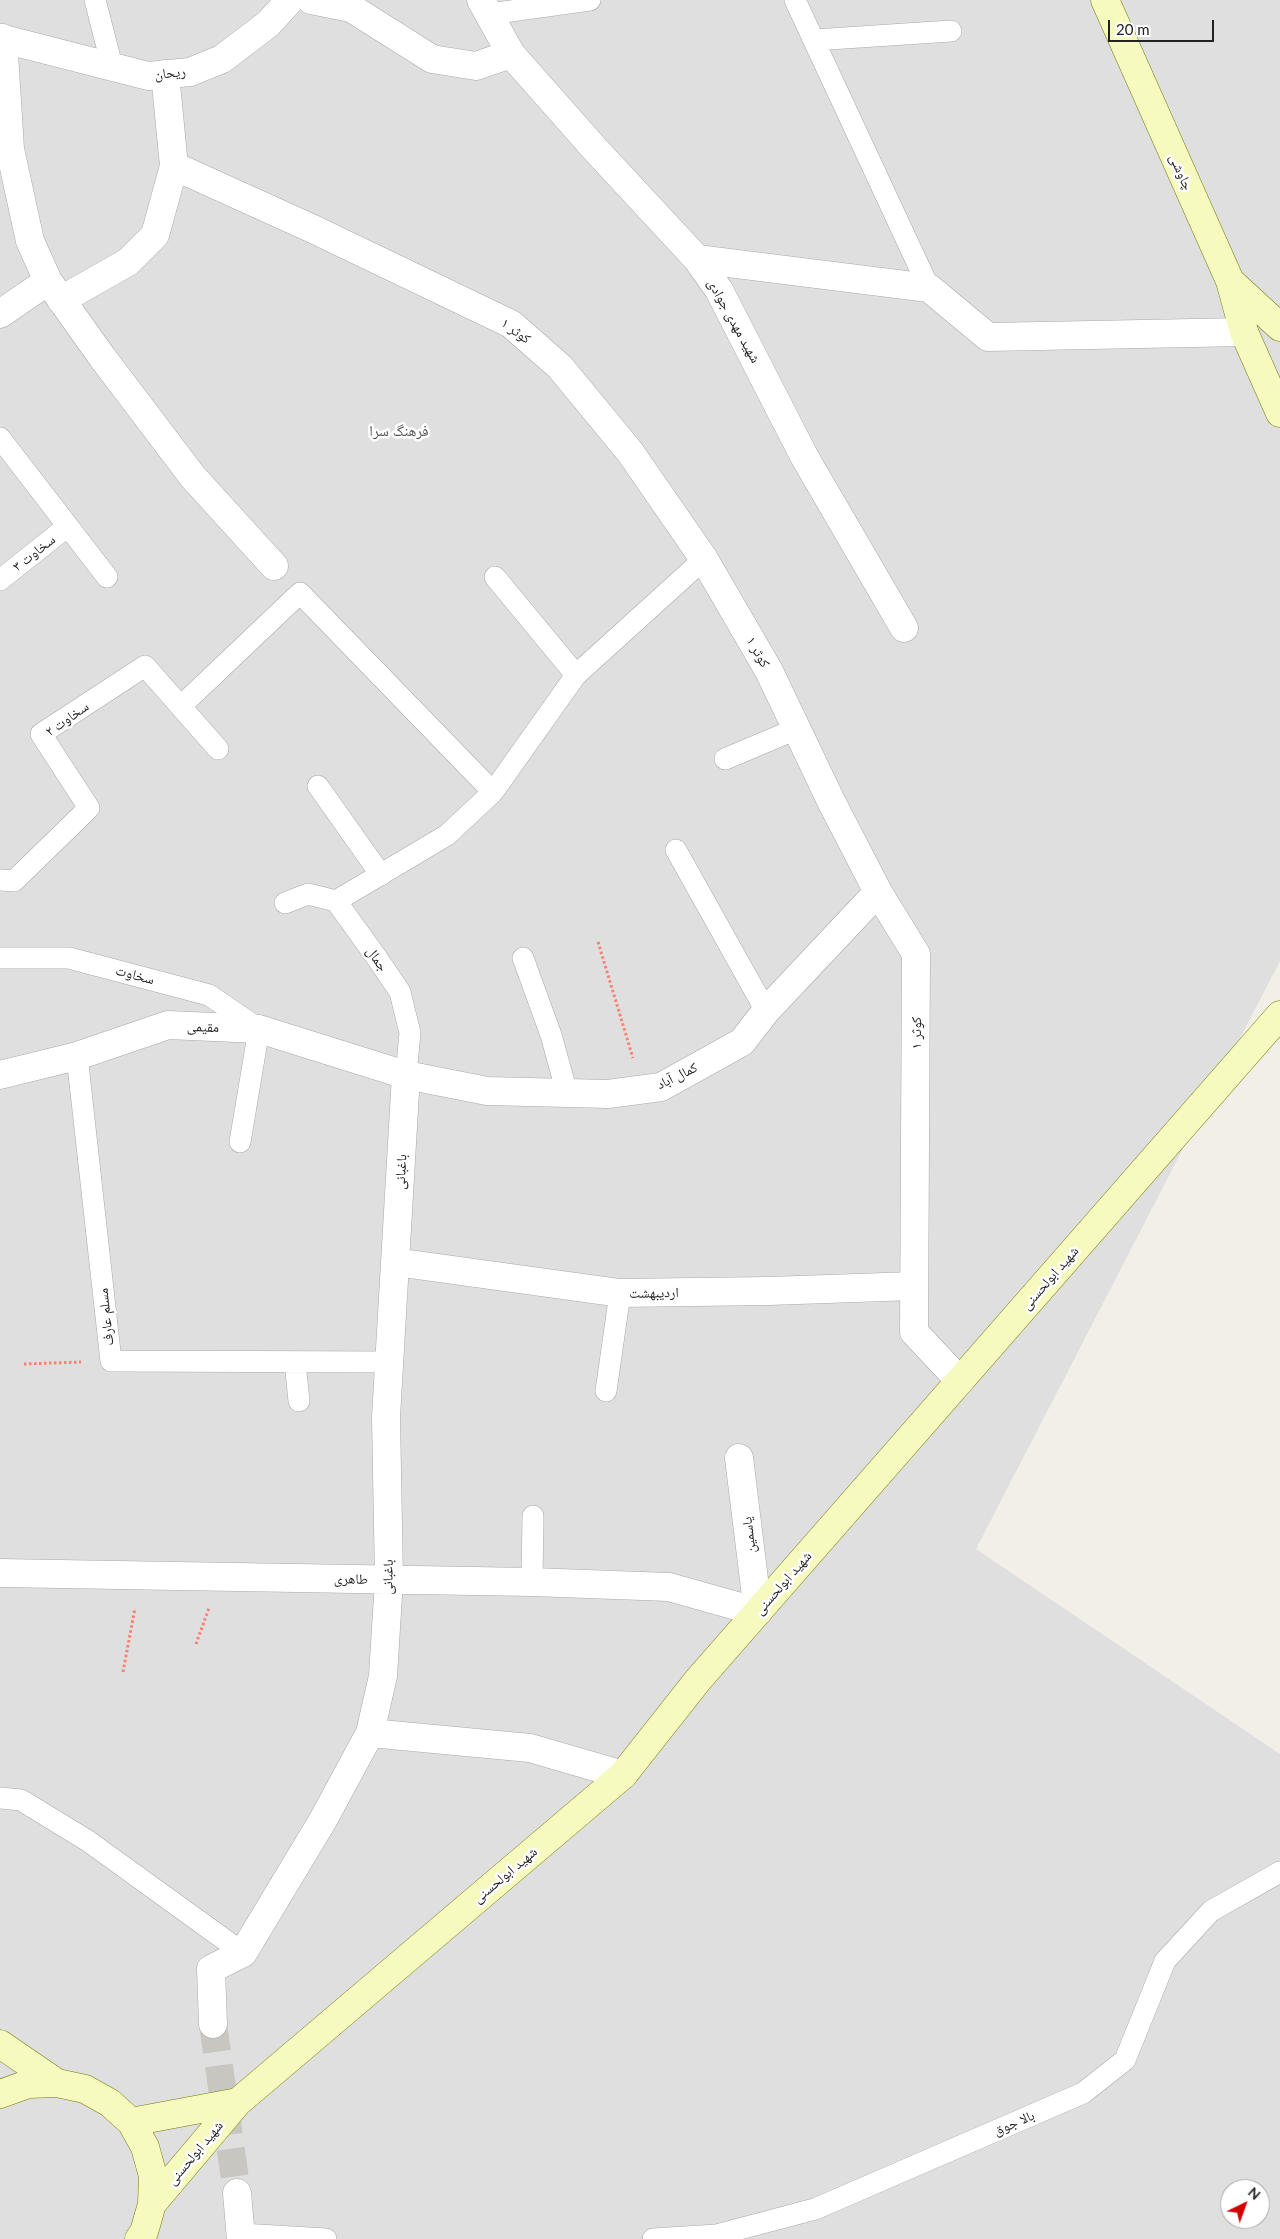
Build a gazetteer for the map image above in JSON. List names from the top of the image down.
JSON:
{
  "streets": {
    "street": [
      "ریحان",
      "چاوشی",
      "شهید مهدی جوادی",
      "کوثر ۱",
      "مقیمی",
      "کمال آباد",
      "باغبانی",
      "شهید ابولحسنی",
      "اردیبهشت",
      "یاسمین",
      "طاهری"
    ],
    "lane": [
      "سخاوت ۳",
      "سخاوت ۲",
      "جمال",
      "سخاوت",
      "مسلم عارف",
      "بالا جوق"
    ]
  },
  "crossings": [
    ["کوثر ۱", "کمال آباد"],
    ["کوثر ۱", "شهید ابولحسنی"],
    ["کوثر ۱", "اردیبهشت"],
    ["جمال", "مقیمی"],
    ["جمال", "کمال آباد"],
    ["جمال", "باغبانی"],
    ["سخاوت", "مقیمی"],
    ["مقیمی", "کمال آباد"],
    ["مقیمی", "باغبانی"],
    ["مقیمی", "مسلم عارف"],
    ["کمال آباد", "باغبانی"],
    ["باغبانی", "اردیبهشت"],
    ["باغبانی", "مسلم عارف"],
    ["باغبانی", "طاهری"],
    ["شهید ابولحسنی", "یاسمین"],
    ["شهید ابولحسنی", "طاهری"],
    ["یاسمین", "طاهری"]
  ],
  "districts": ["فرهنگ سرا"],
  "scale_bar": "20 m",
  "north": "top right"
}
